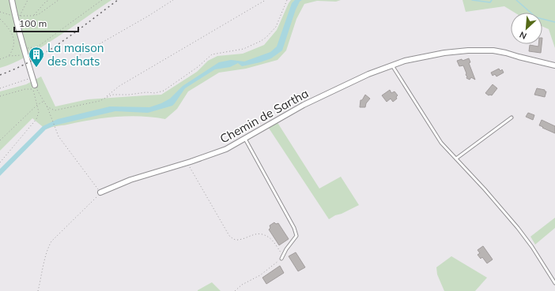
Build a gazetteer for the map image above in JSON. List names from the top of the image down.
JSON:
{
  "streets": {
    "street": ["Chemin de Sartha"]
  },
  "places": {
    "building": ["La maison des chats"]
  },
  "scale_bar": "100 m",
  "north": "bottom left"
}
